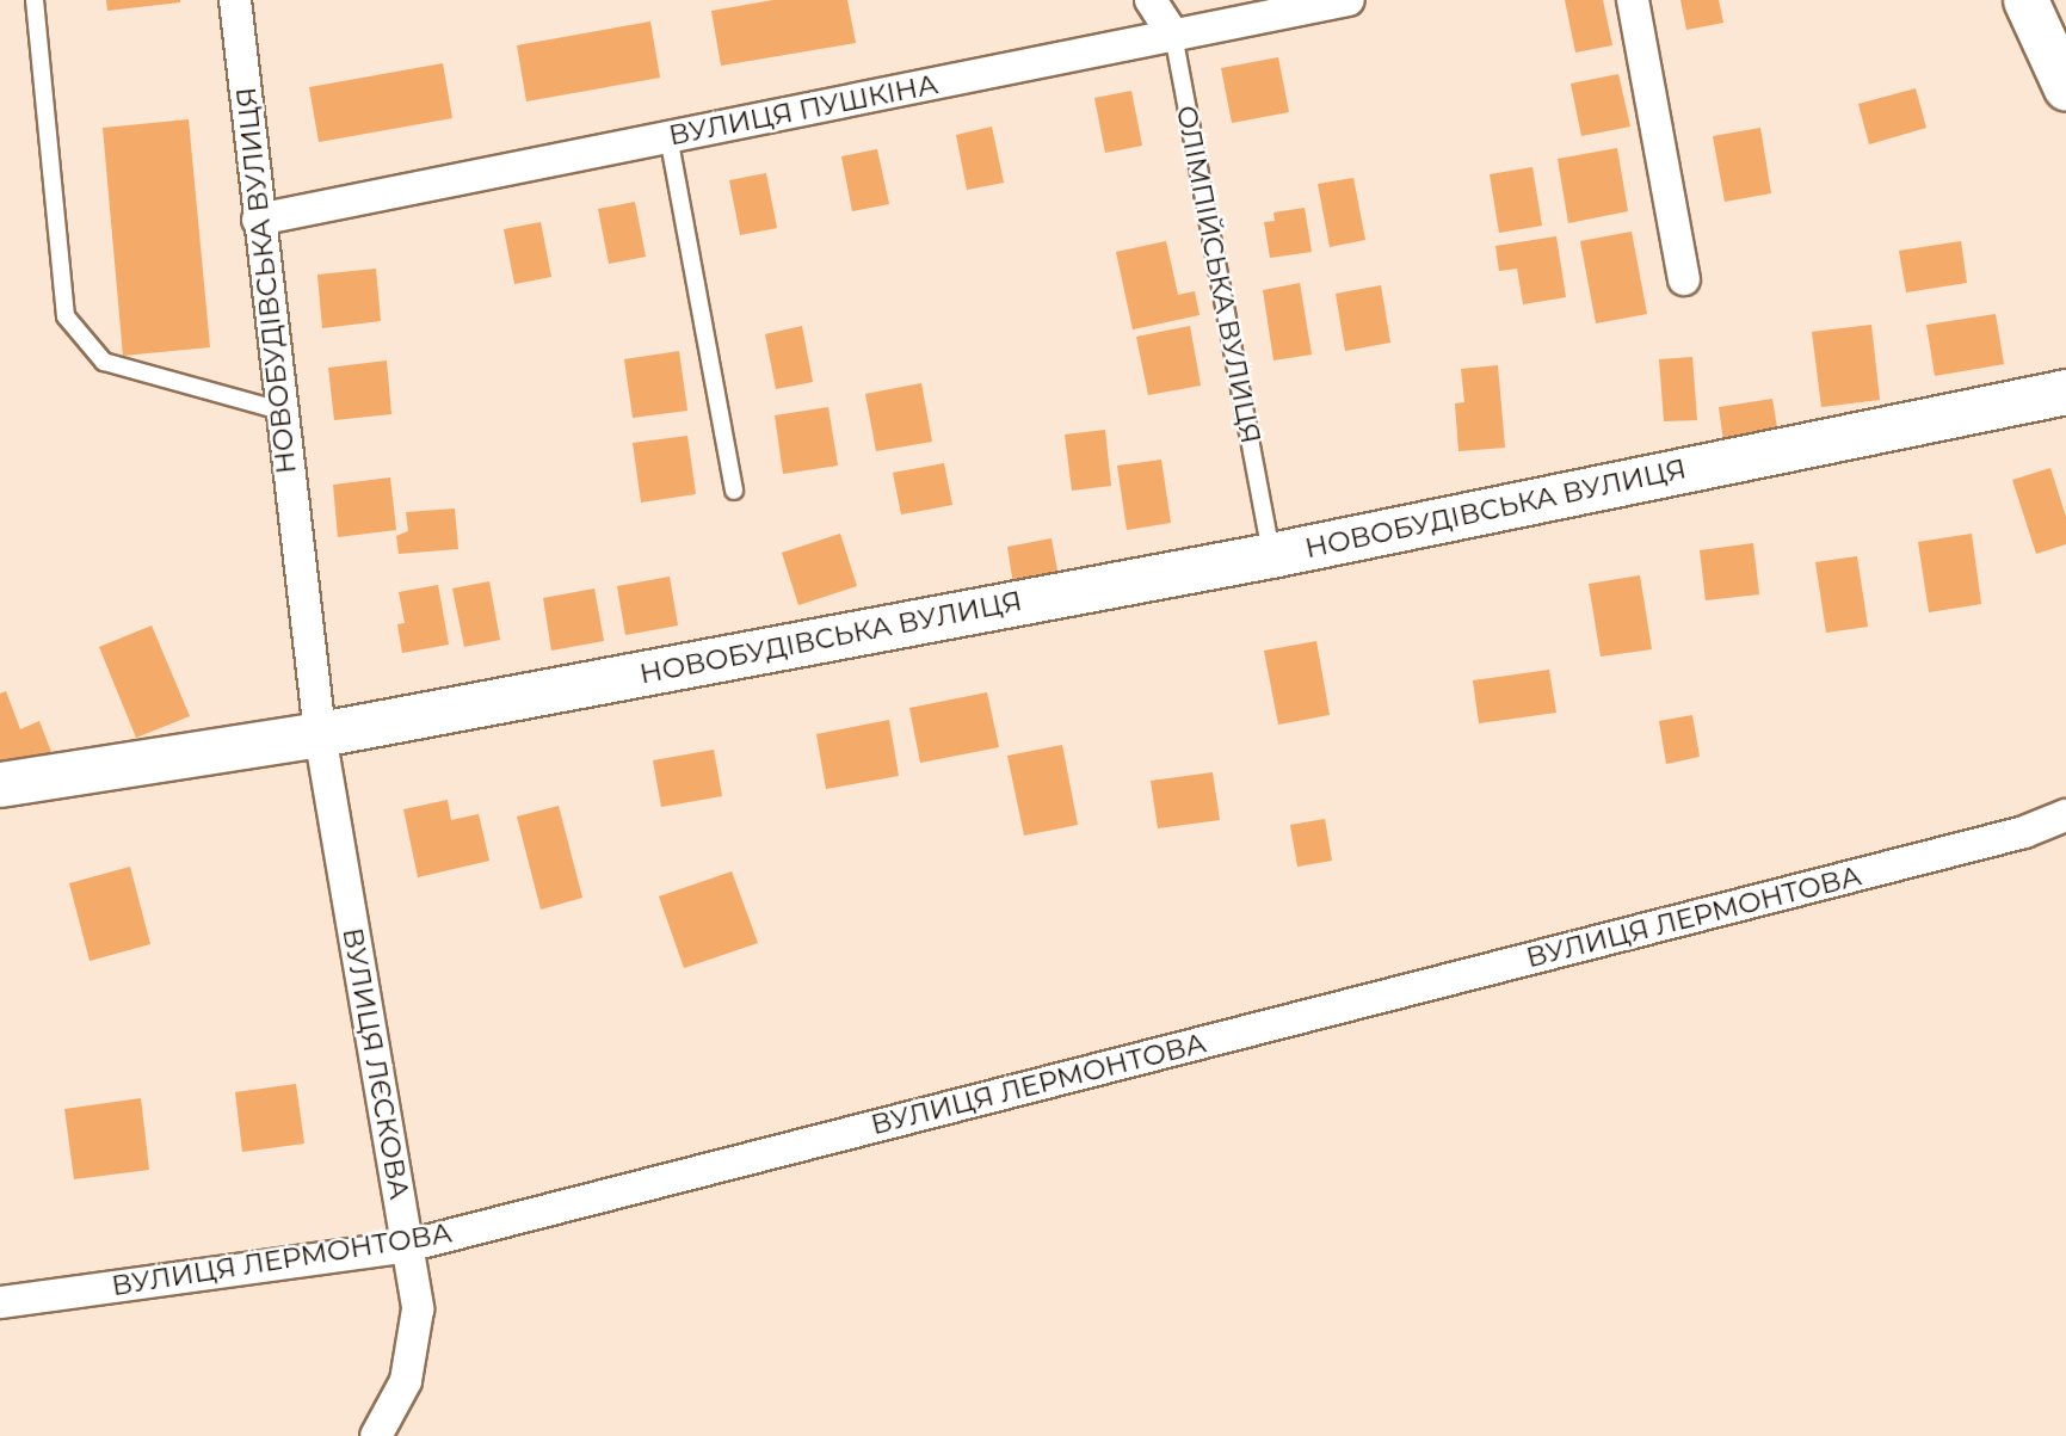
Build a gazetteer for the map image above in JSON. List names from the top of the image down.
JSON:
{
  "streets": {
    "street": [
      "ВУЛИЦЯ ПУШКІНА",
      "ОЛІМПІЙСЬКА ВУЛИЦЯ",
      "НОВОБУДІВСЬКА ВУЛИЦЯ",
      "ВУЛИЦЯ ЛЕРМОНТОВА",
      "ВУЛИЦЯ ЛЄСКОВА"
    ]
  },
  "crossings": [
    ["ВУЛИЦЯ ПУШКІНА", "ОЛІМПІЙСЬКА ВУЛИЦЯ"],
    ["ВУЛИЦЯ ПУШКІНА", "НОВОБУДІВСЬКА ВУЛИЦЯ"],
    ["ОЛІМПІЙСЬКА ВУЛИЦЯ", "НОВОБУДІВСЬКА ВУЛИЦЯ"],
    ["НОВОБУДІВСЬКА ВУЛИЦЯ", "ВУЛИЦЯ ЛЄСКОВА"],
    ["ВУЛИЦЯ ЛЕРМОНТОВА", "ВУЛИЦЯ ЛЄСКОВА"]
  ]
}
